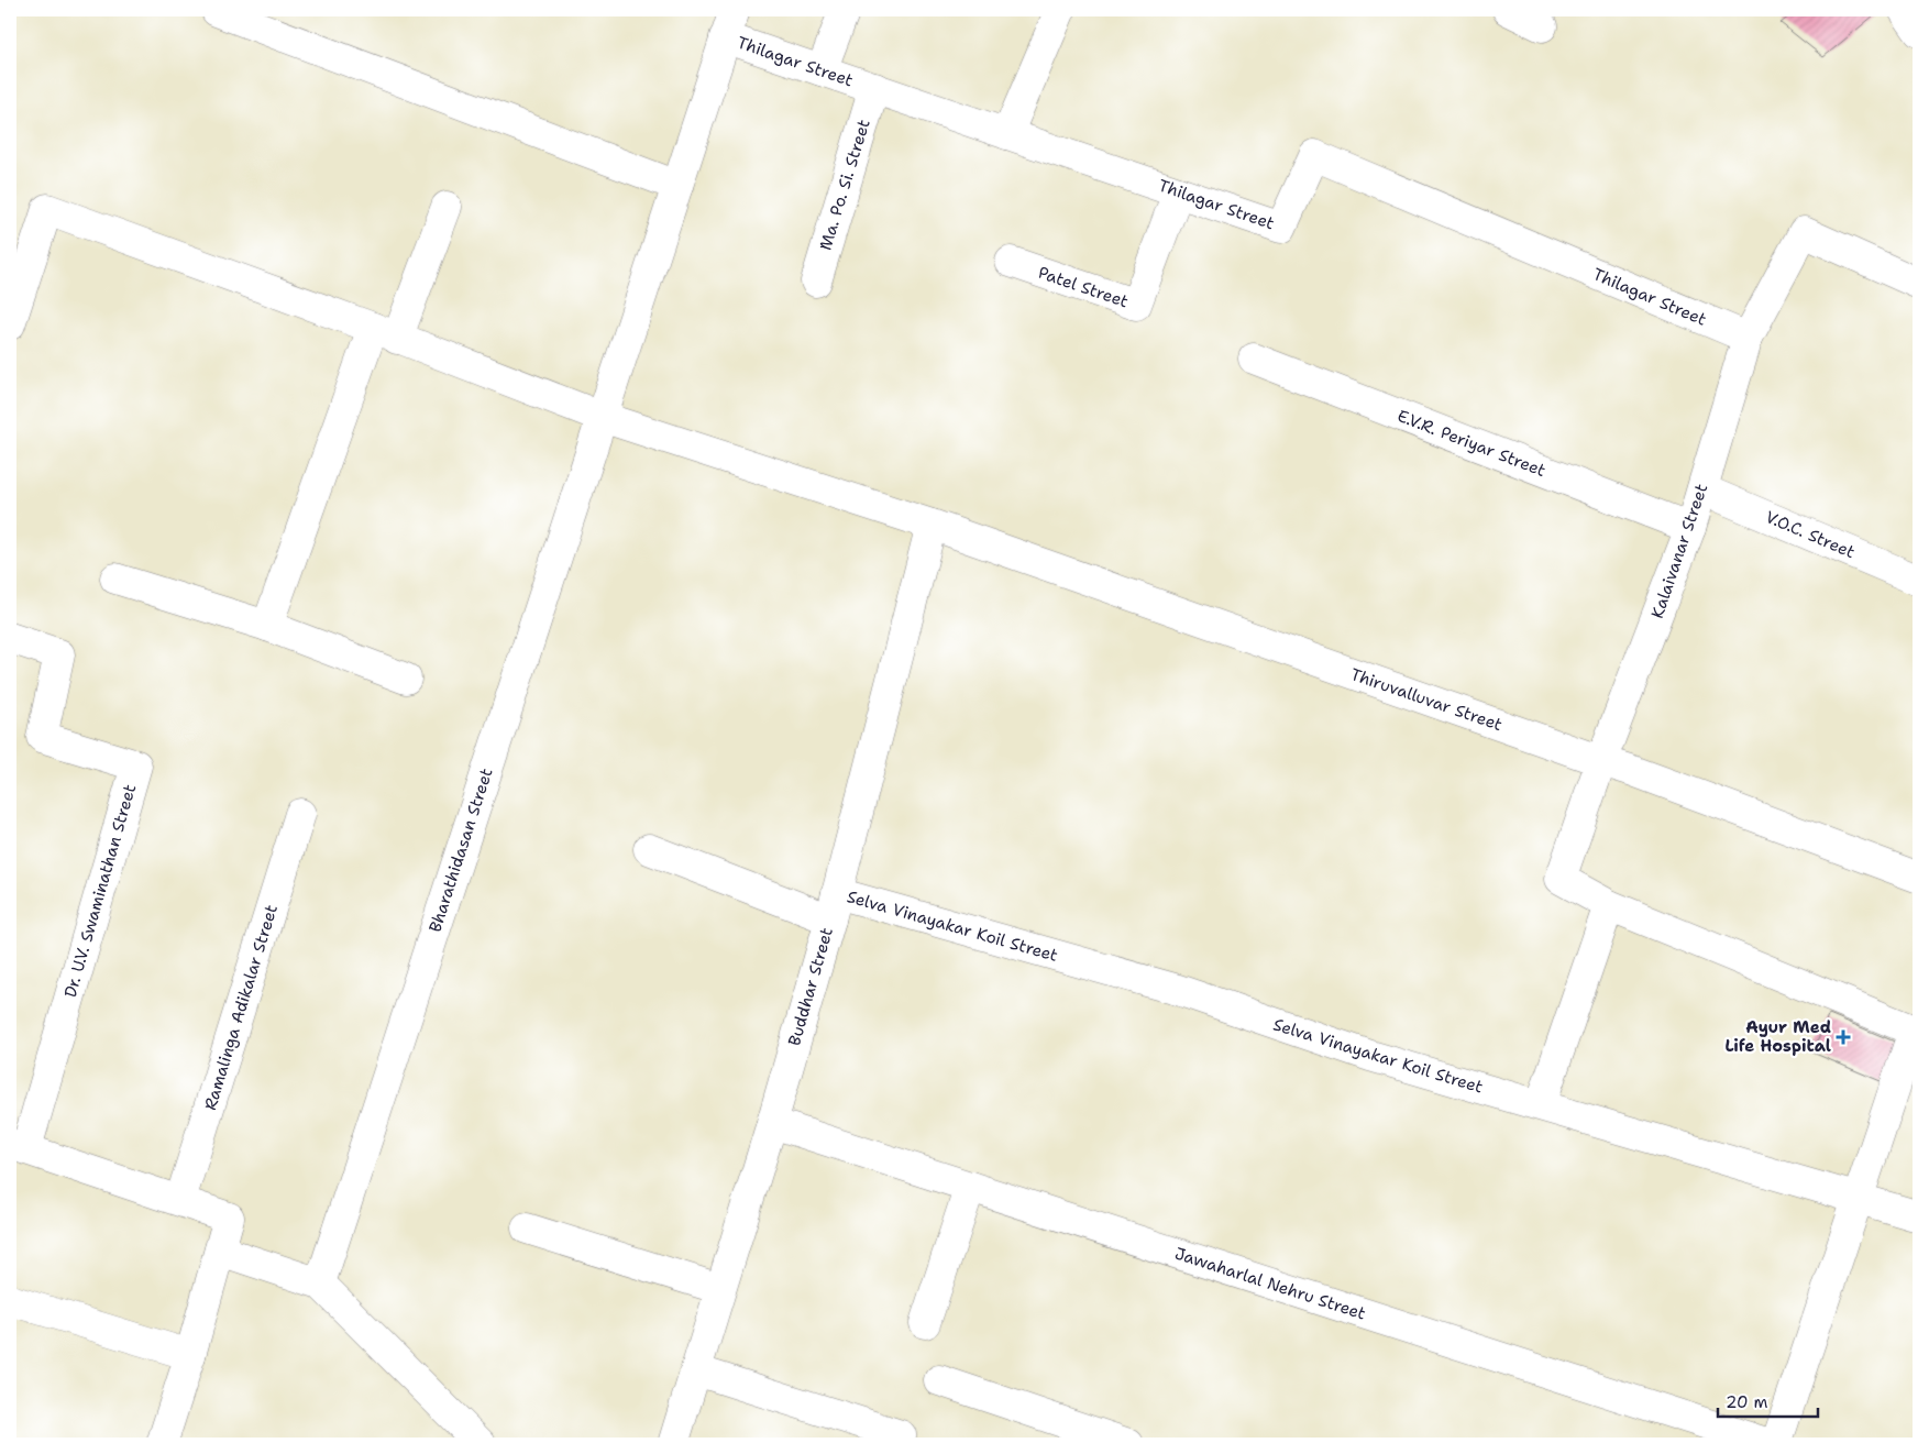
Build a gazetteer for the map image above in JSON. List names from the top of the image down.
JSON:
{
  "streets": {
    "street": [
      "Thilagar Street",
      "Ma. Po. Si. Street",
      "Patel Street",
      "E.V.R. Periyar Street",
      "V.O.C. Street",
      "Kalaivanar Street",
      "Thiruvalluvar Street",
      "Bharathidasan Street",
      "Dr. U.V. Swaminathan Street",
      "Selva Vinayakar Koil Street",
      "Buddhar Street",
      "Ramalinga Adikalar Street",
      "Jawaharlal Nehru Street"
    ]
  },
  "crossings": [
    ["Thilagar Street", "Ma. Po. Si. Street"],
    ["Thilagar Street", "Patel Street"],
    ["Thilagar Street", "Kalaivanar Street"],
    ["Thilagar Street", "Bharathidasan Street"],
    ["E.V.R. Periyar Street", "Kalaivanar Street"],
    ["V.O.C. Street", "Kalaivanar Street"],
    ["Kalaivanar Street", "Thiruvalluvar Street"],
    ["Thiruvalluvar Street", "Bharathidasan Street"],
    ["Thiruvalluvar Street", "Buddhar Street"],
    ["Selva Vinayakar Koil Street", "Buddhar Street"],
    ["Buddhar Street", "Jawaharlal Nehru Street"]
  ],
  "places": {
    "health": ["Ayur Med Life Hospital"]
  },
  "scale_bar": "20 m"
}
